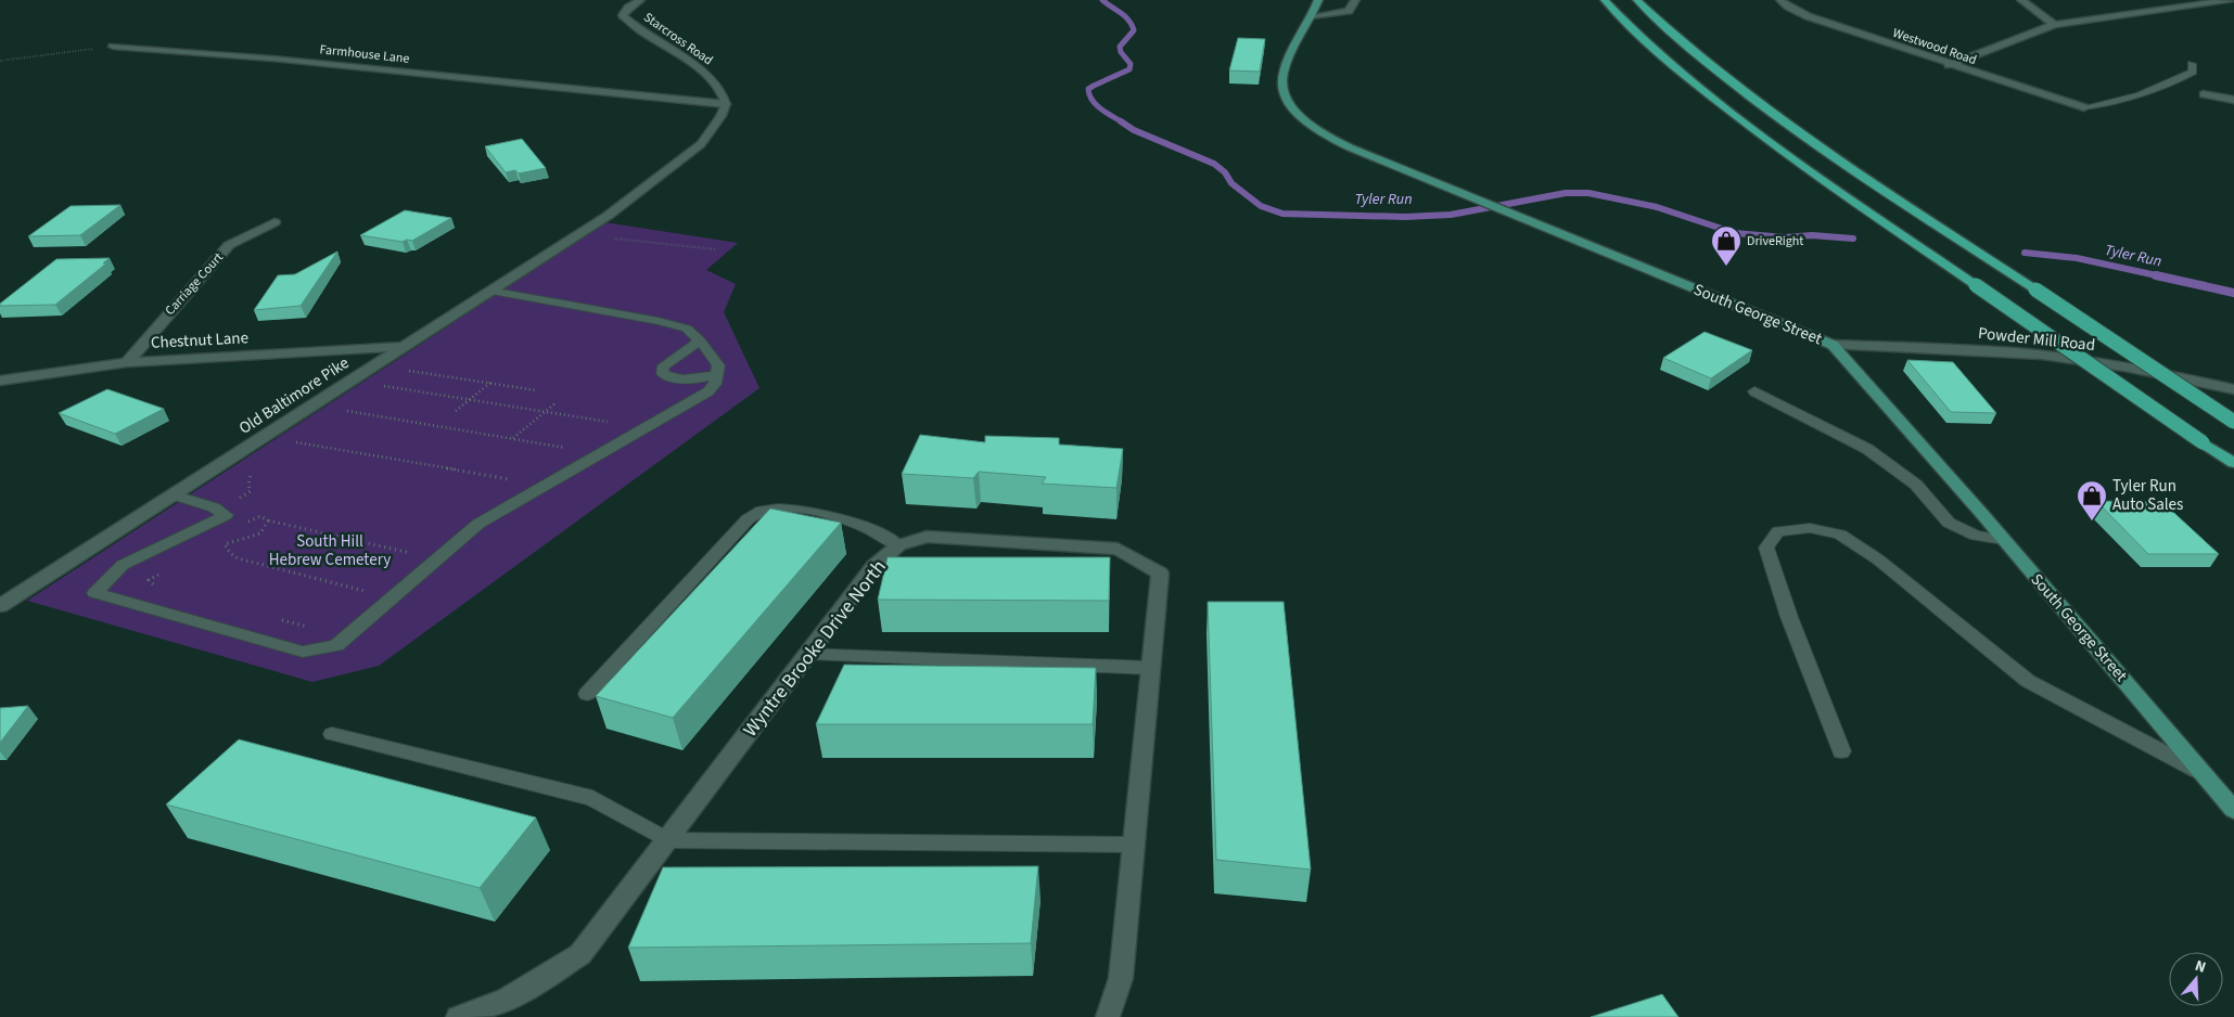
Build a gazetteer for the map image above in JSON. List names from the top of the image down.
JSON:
{
  "streets": {
    "main road": ["South George Street"],
    "street": [
      "Starcross Road",
      "Westwood Road",
      "Farmhouse Lane",
      "Carriage Court",
      "Powder Mill Road",
      "Chestnut Lane",
      "Old Baltimore Pike",
      "Wyntre Brooke Drive North"
    ]
  },
  "crossings": [
    ["Starcross Road", "Farmhouse Lane"],
    ["Starcross Road", "Old Baltimore Pike"],
    ["Farmhouse Lane", "Old Baltimore Pike"],
    ["Carriage Court", "Chestnut Lane"],
    ["South George Street", "Powder Mill Road"],
    ["Chestnut Lane", "Old Baltimore Pike"]
  ],
  "water": ["Tyler Run"],
  "parks": ["South Hill Hebrew Cemetery"],
  "places": {
    "shop": ["DriveRight", "Tyler Run Auto Sales"]
  },
  "north": "top"
}
